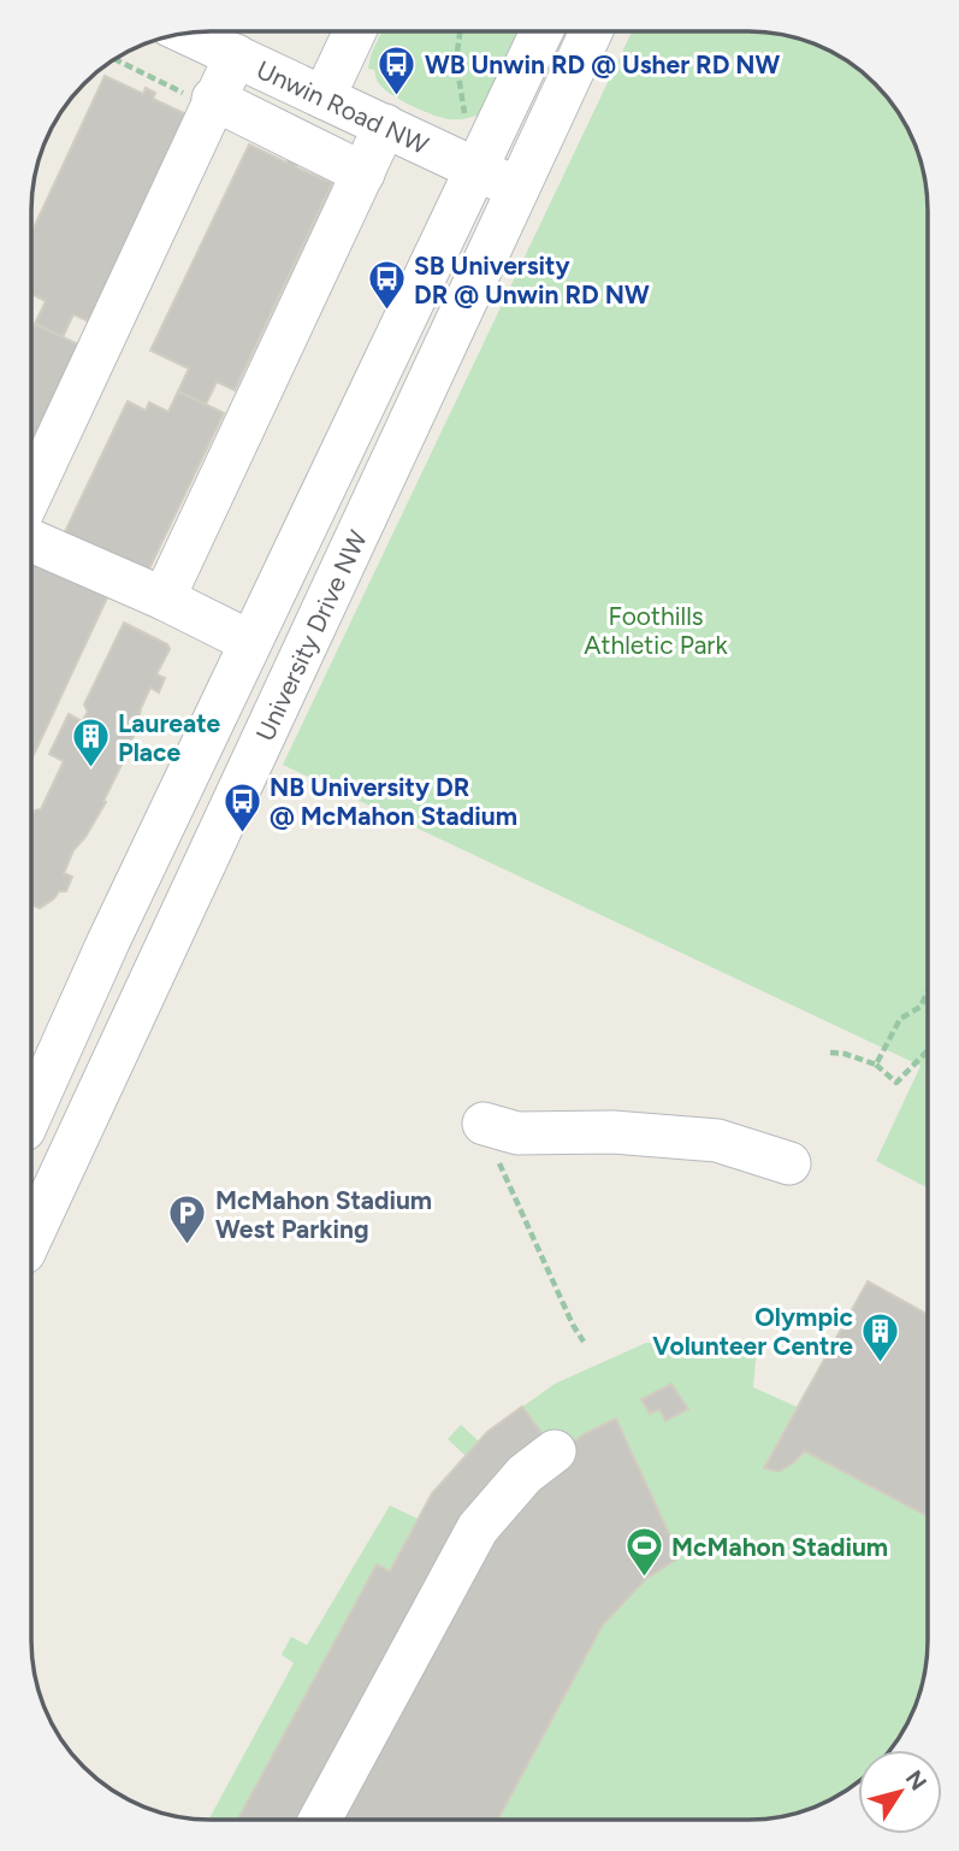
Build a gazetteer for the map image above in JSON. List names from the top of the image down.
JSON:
{
  "streets": {
    "street": ["Unwin Road NW", "University Drive NW"]
  },
  "crossings": [
    ["Unwin Road NW", "University Drive NW"]
  ],
  "parks": ["Foothills Athletic Park"],
  "places": {
    "bus stop": ["WB Unwin RD @ Usher RD NW", "SB University DR @ Unwin RD NW", "NB University DR @ McMahon Stadium"],
    "building": ["Laureate Place", "Olympic Volunteer Centre"],
    "parking": ["McMahon Stadium West Parking"],
    "sports": ["McMahon Stadium"]
  },
  "north": "top right"
}
